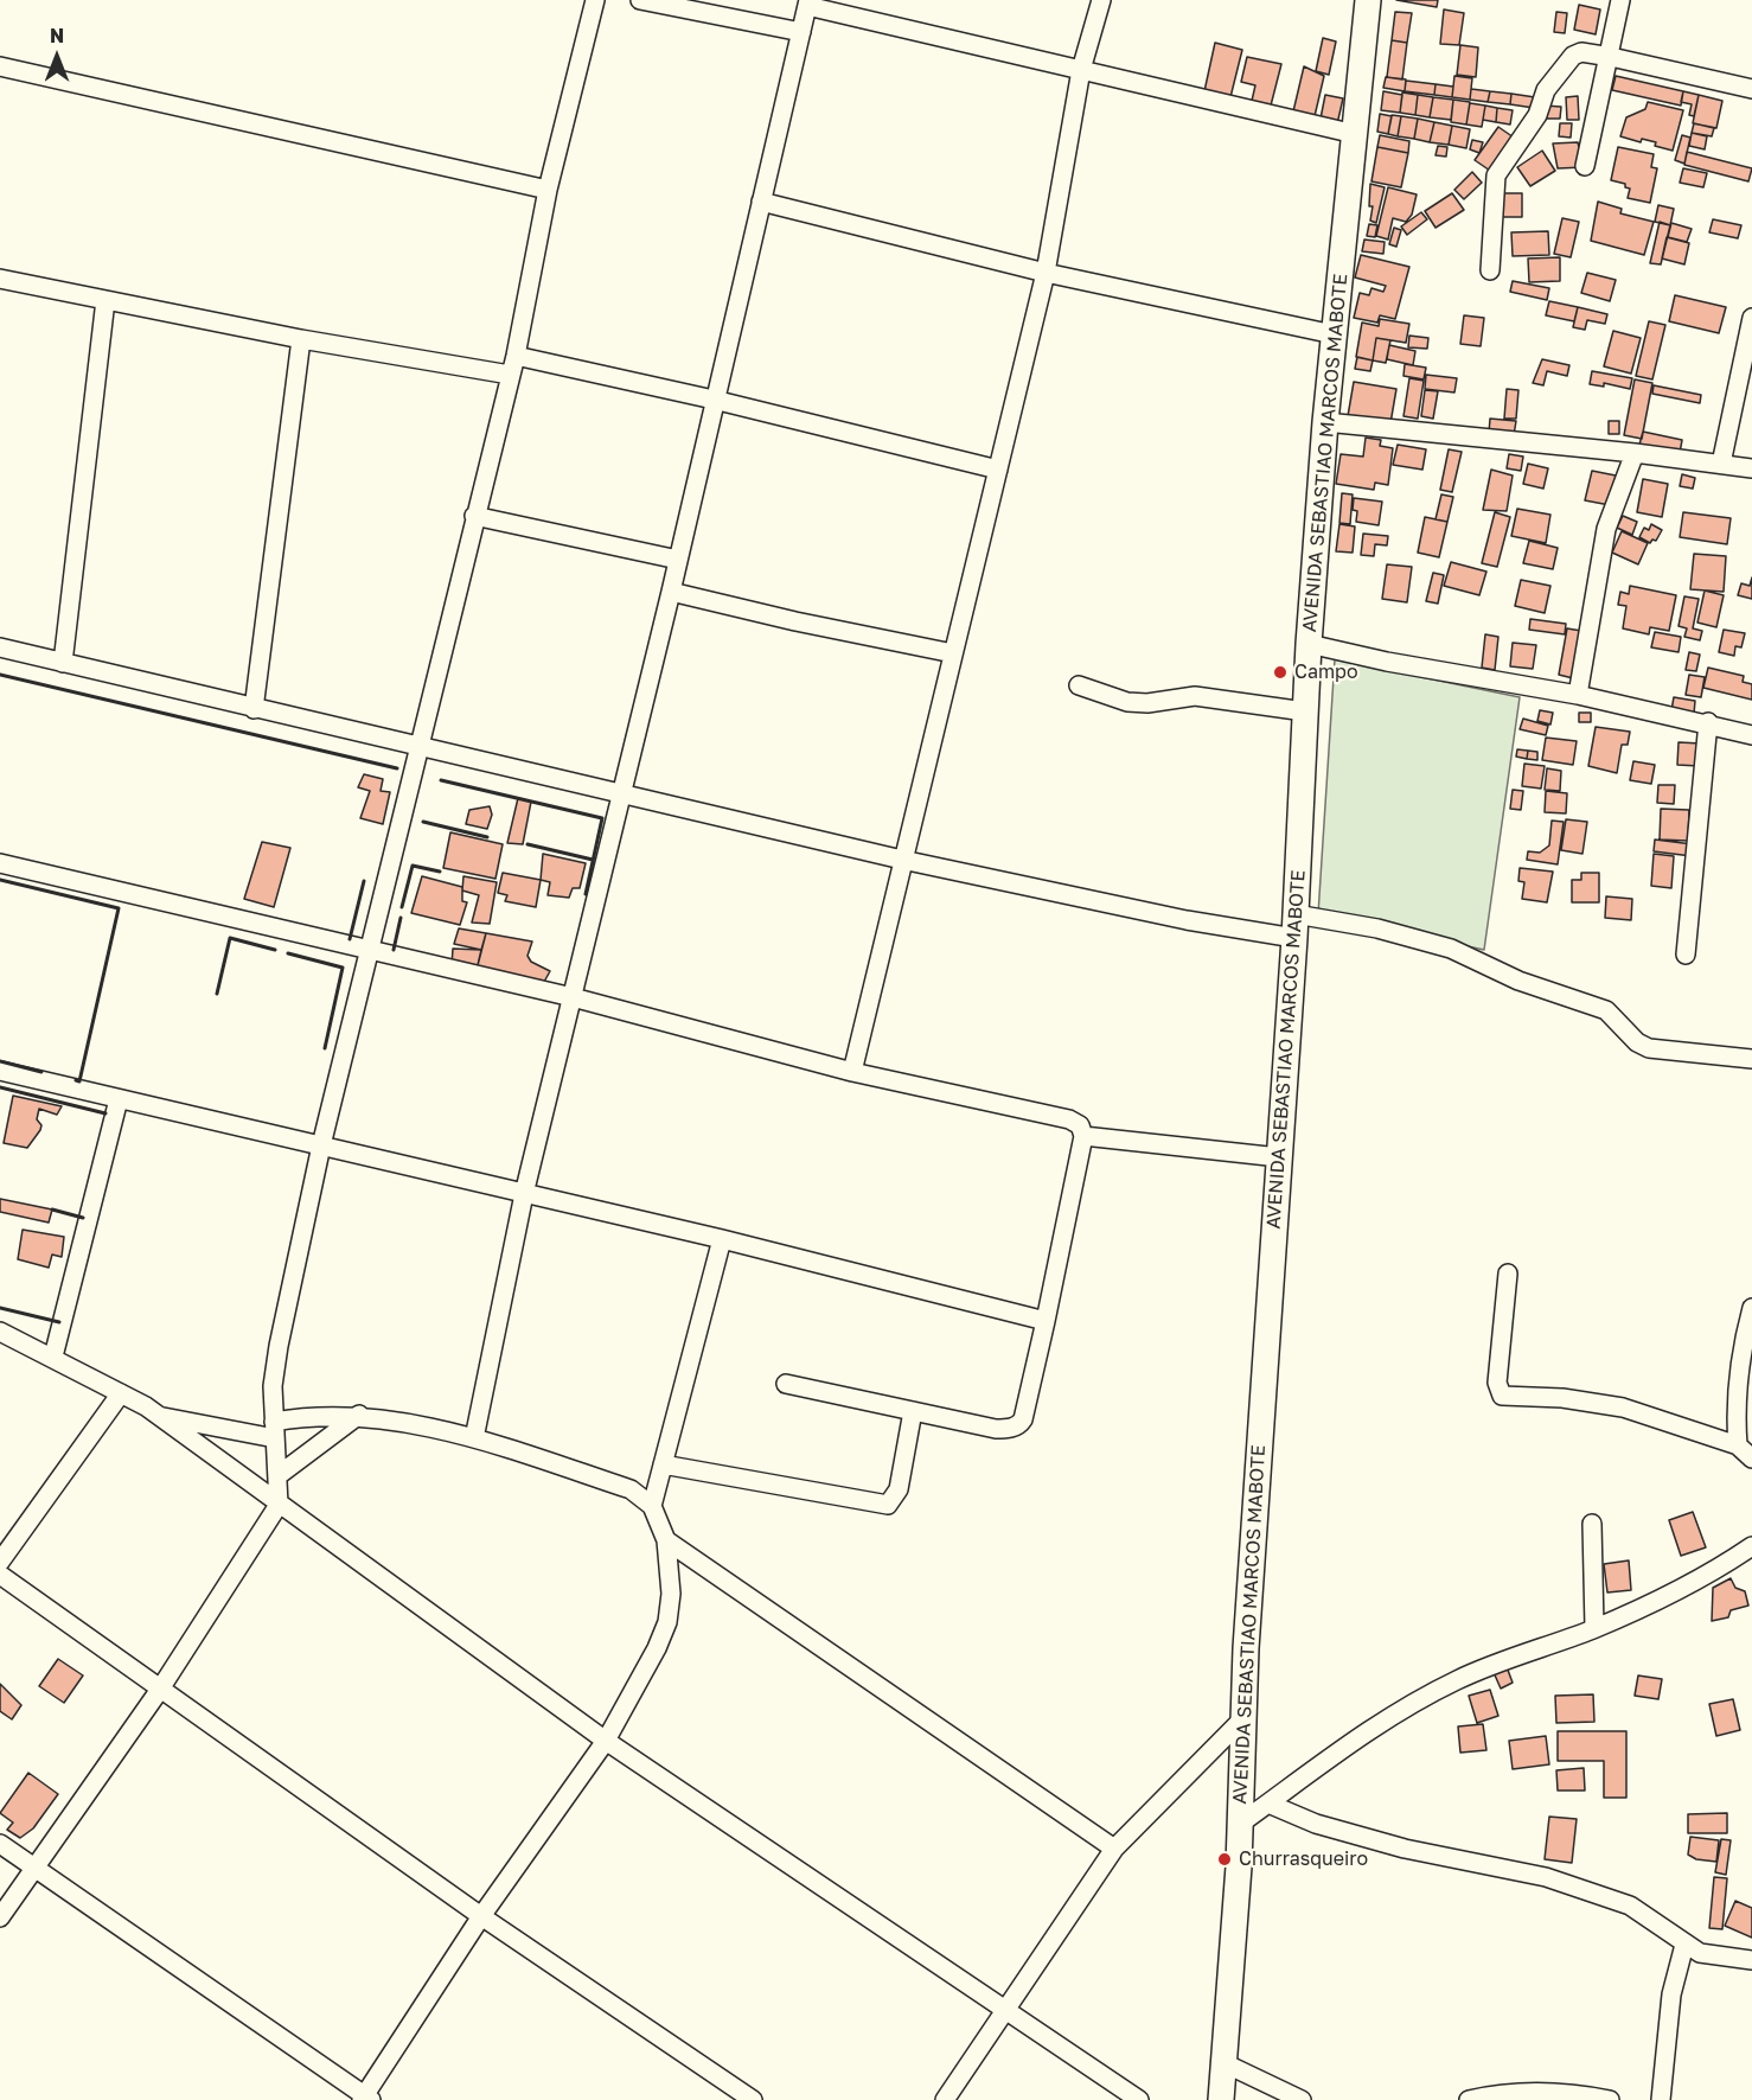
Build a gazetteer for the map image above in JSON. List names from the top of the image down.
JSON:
{
  "streets": {
    "main road": ["AVENIDA SEBASTIAO MARCOS MABOTE"]
  },
  "places": ["Campo", "Churrasqueiro"],
  "north": "top"
}
